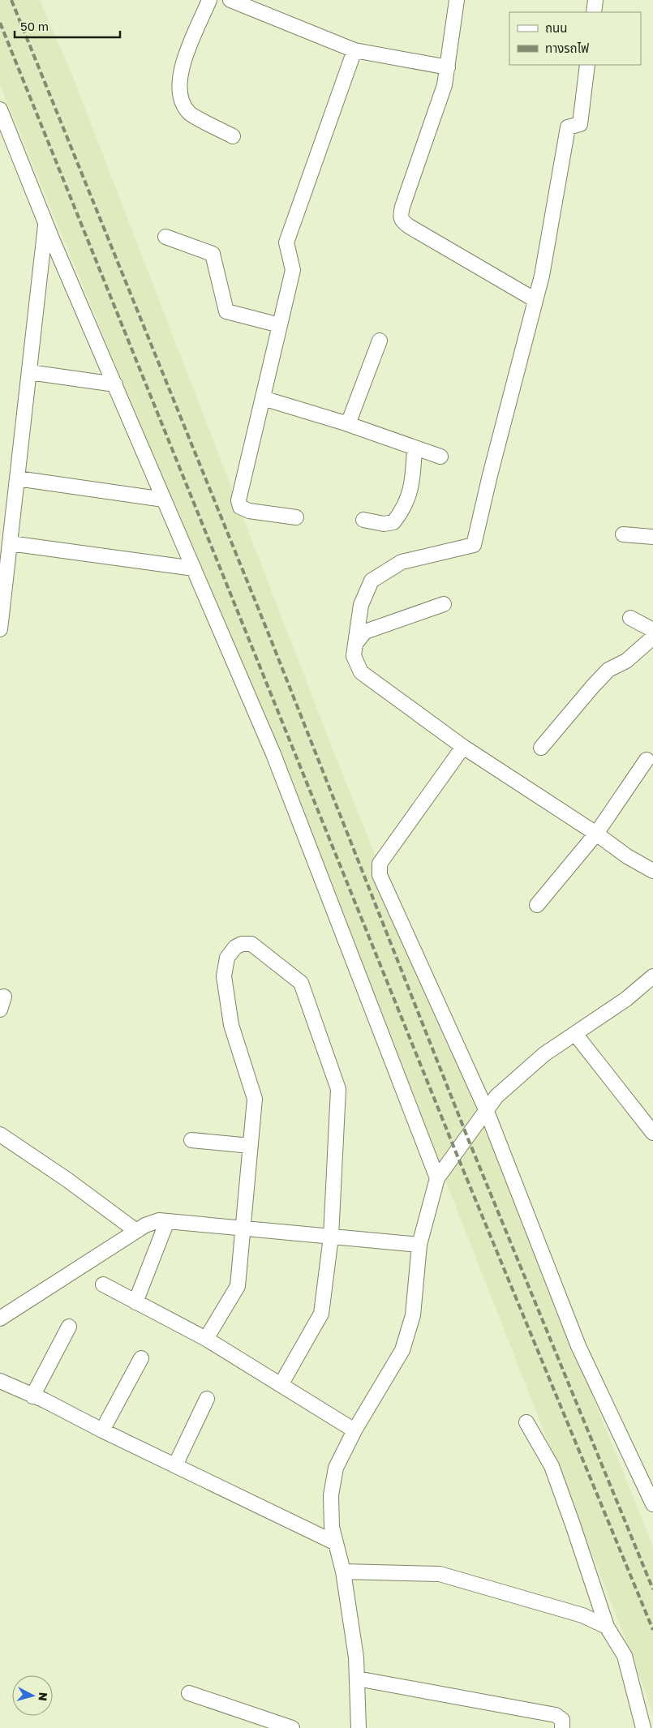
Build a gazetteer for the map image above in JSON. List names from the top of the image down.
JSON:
{
  "legend": ["ถนน", "ทางรถไฟ"],
  "scale_bar": "50 m",
  "north": "right"
}
